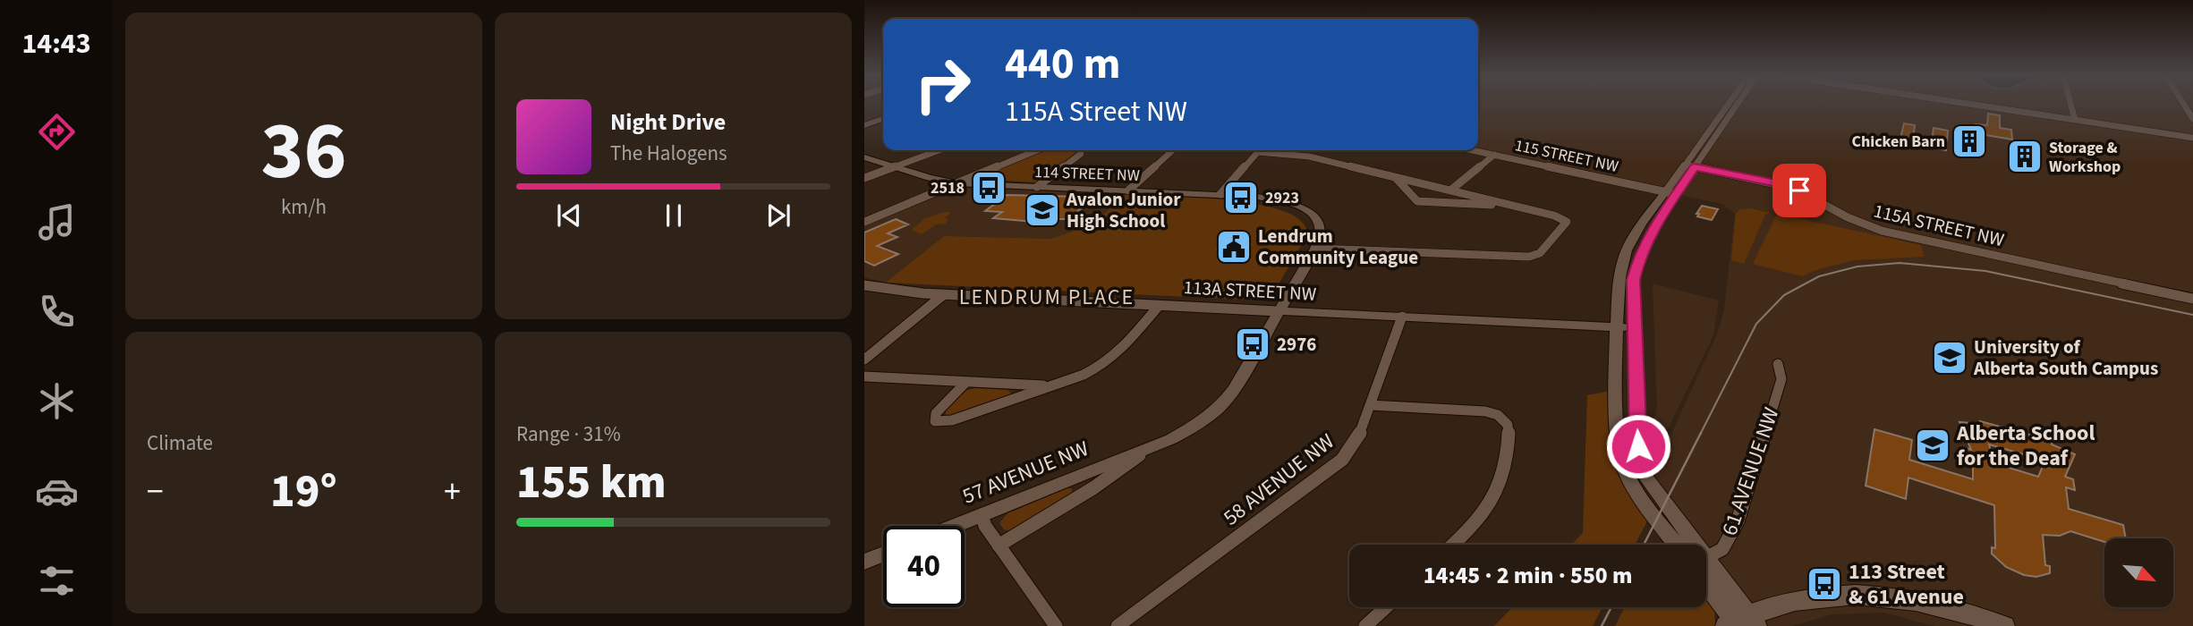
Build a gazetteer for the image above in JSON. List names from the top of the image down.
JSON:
{
  "streets": {
    "street": [
      "115 STREET NW",
      "114 STREET NW",
      "115A STREET NW",
      "113A STREET NW",
      "61 AVENUE NW",
      "57 AVENUE NW",
      "58 AVENUE NW"
    ]
  },
  "crossings": [
    ["114 STREET NW", "57 AVENUE NW"],
    ["113A STREET NW", "57 AVENUE NW"],
    ["113A STREET NW", "58 AVENUE NW"]
  ],
  "districts": ["LENDRUM PLACE"],
  "places": {
    "building": ["Chicken Barn", "Storage & Workshop"],
    "bus stop": [
      "2518",
      "2923",
      "2976",
      "113 Street & 61 Avenue"
    ],
    "school or university": ["Avalon Junior High School", "University of Alberta South Campus", "Alberta School for the Deaf"],
    "public building": ["Lendrum Community League"]
  },
  "north": "bottom right",
  "page": {
    "tabs": "14:43",
    "tile": [
      ["36", "km/h"],
      "Climate",
      ["Range · 31%", "155 km"]
    ],
    "turn": ["440 m", "115A Street NW"],
    "song": ["Night Drive", "The Halogens"],
    "heat": ["−", "19°", "+"],
    "limit": "40",
    "trip": "14:45 · 2 min · 550 m"
  }
}
